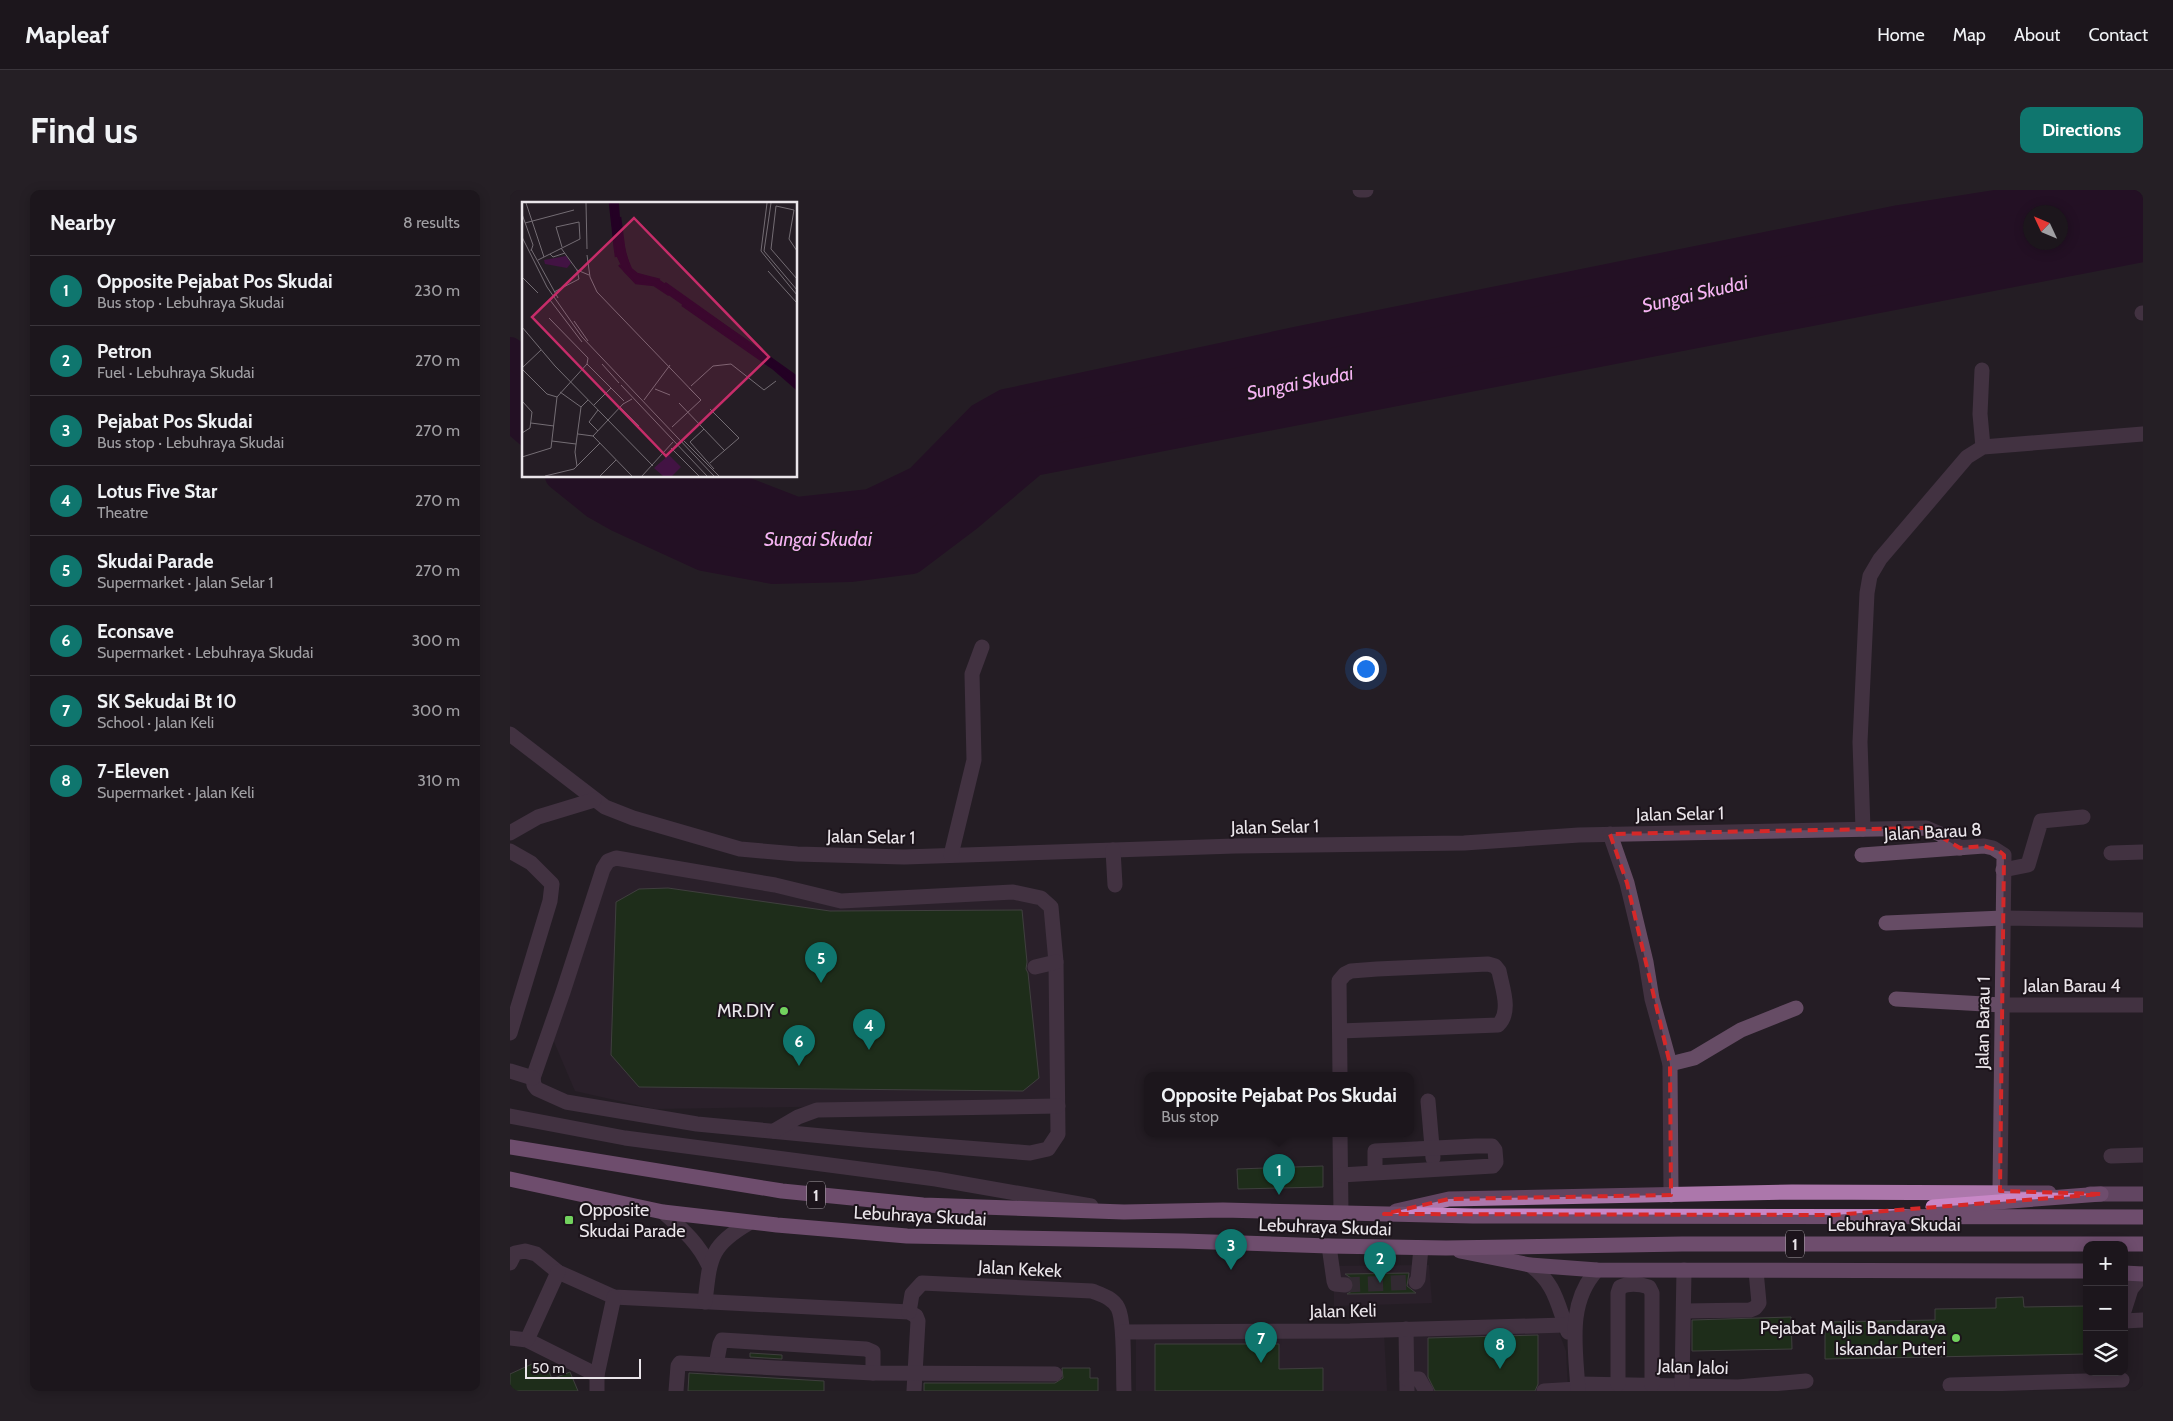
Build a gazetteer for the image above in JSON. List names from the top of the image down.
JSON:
{
  "streets": {
    "highway": ["1", "Lebuhraya Skudai"],
    "street": [
      "Jalan Selar 1",
      "Jalan Barau 8",
      "Jalan Barau 4",
      "Jalan Barau 1",
      "Jalan Kekek",
      "Jalan Keli",
      "Jalan Jaloi"
    ]
  },
  "crossings": [
    ["Jalan Selar 1", "Jalan Barau 8"],
    ["Jalan Barau 8", "Jalan Barau 1"],
    ["Jalan Barau 4", "Jalan Barau 1"],
    ["Jalan Kekek", "Jalan Keli"]
  ],
  "water": ["Sungai Skudai"],
  "places": {
    "other": ["MR.DIY", "Pejabat Majlis Bandaraya Iskandar Puteri"],
    "transit": ["Opposite Skudai Parade"]
  },
  "scale_bar": "50 m",
  "north": "top left",
  "page": {
    "header": "Mapleaf",
    "nav": [
      "Home",
      "Map",
      "About",
      "Contact"
    ],
    "buttons": "Directions",
    "title": "Find us",
    "heading": ["Nearby", "8 results"],
    "list": [
      {
        "mark": "1",
        "name": "Opposite Pejabat Pos Skudai",
        "note": "Bus stop · Lebuhraya Skudai",
        "value": "230 m"
      },
      {
        "mark": "2",
        "name": "Petron",
        "note": "Fuel · Lebuhraya Skudai",
        "value": "270 m"
      },
      {
        "mark": "3",
        "name": "Pejabat Pos Skudai",
        "note": "Bus stop · Lebuhraya Skudai",
        "value": "270 m"
      },
      {
        "mark": "4",
        "name": "Lotus Five Star",
        "note": "Theatre",
        "value": "270 m"
      },
      {
        "mark": "5",
        "name": "Skudai Parade",
        "note": "Supermarket · Jalan Selar 1",
        "value": "270 m"
      },
      {
        "mark": "6",
        "name": "Econsave",
        "note": "Supermarket · Lebuhraya Skudai",
        "value": "300 m"
      },
      {
        "mark": "7",
        "name": "SK Sekudai Bt 10",
        "note": "School · Jalan Keli",
        "value": "300 m"
      },
      {
        "mark": "8",
        "name": "7-Eleven",
        "note": "Supermarket · Jalan Keli",
        "value": "310 m"
      }
    ],
    "pins": [
      "5",
      "4",
      "6",
      "1",
      "3",
      "2",
      "7",
      "8"
    ],
    "popup": ["Opposite Pejabat Pos Skudai", "Bus stop"],
    "map_buttons": ["+", "−"],
    "scale": "50 m"
  }
}
